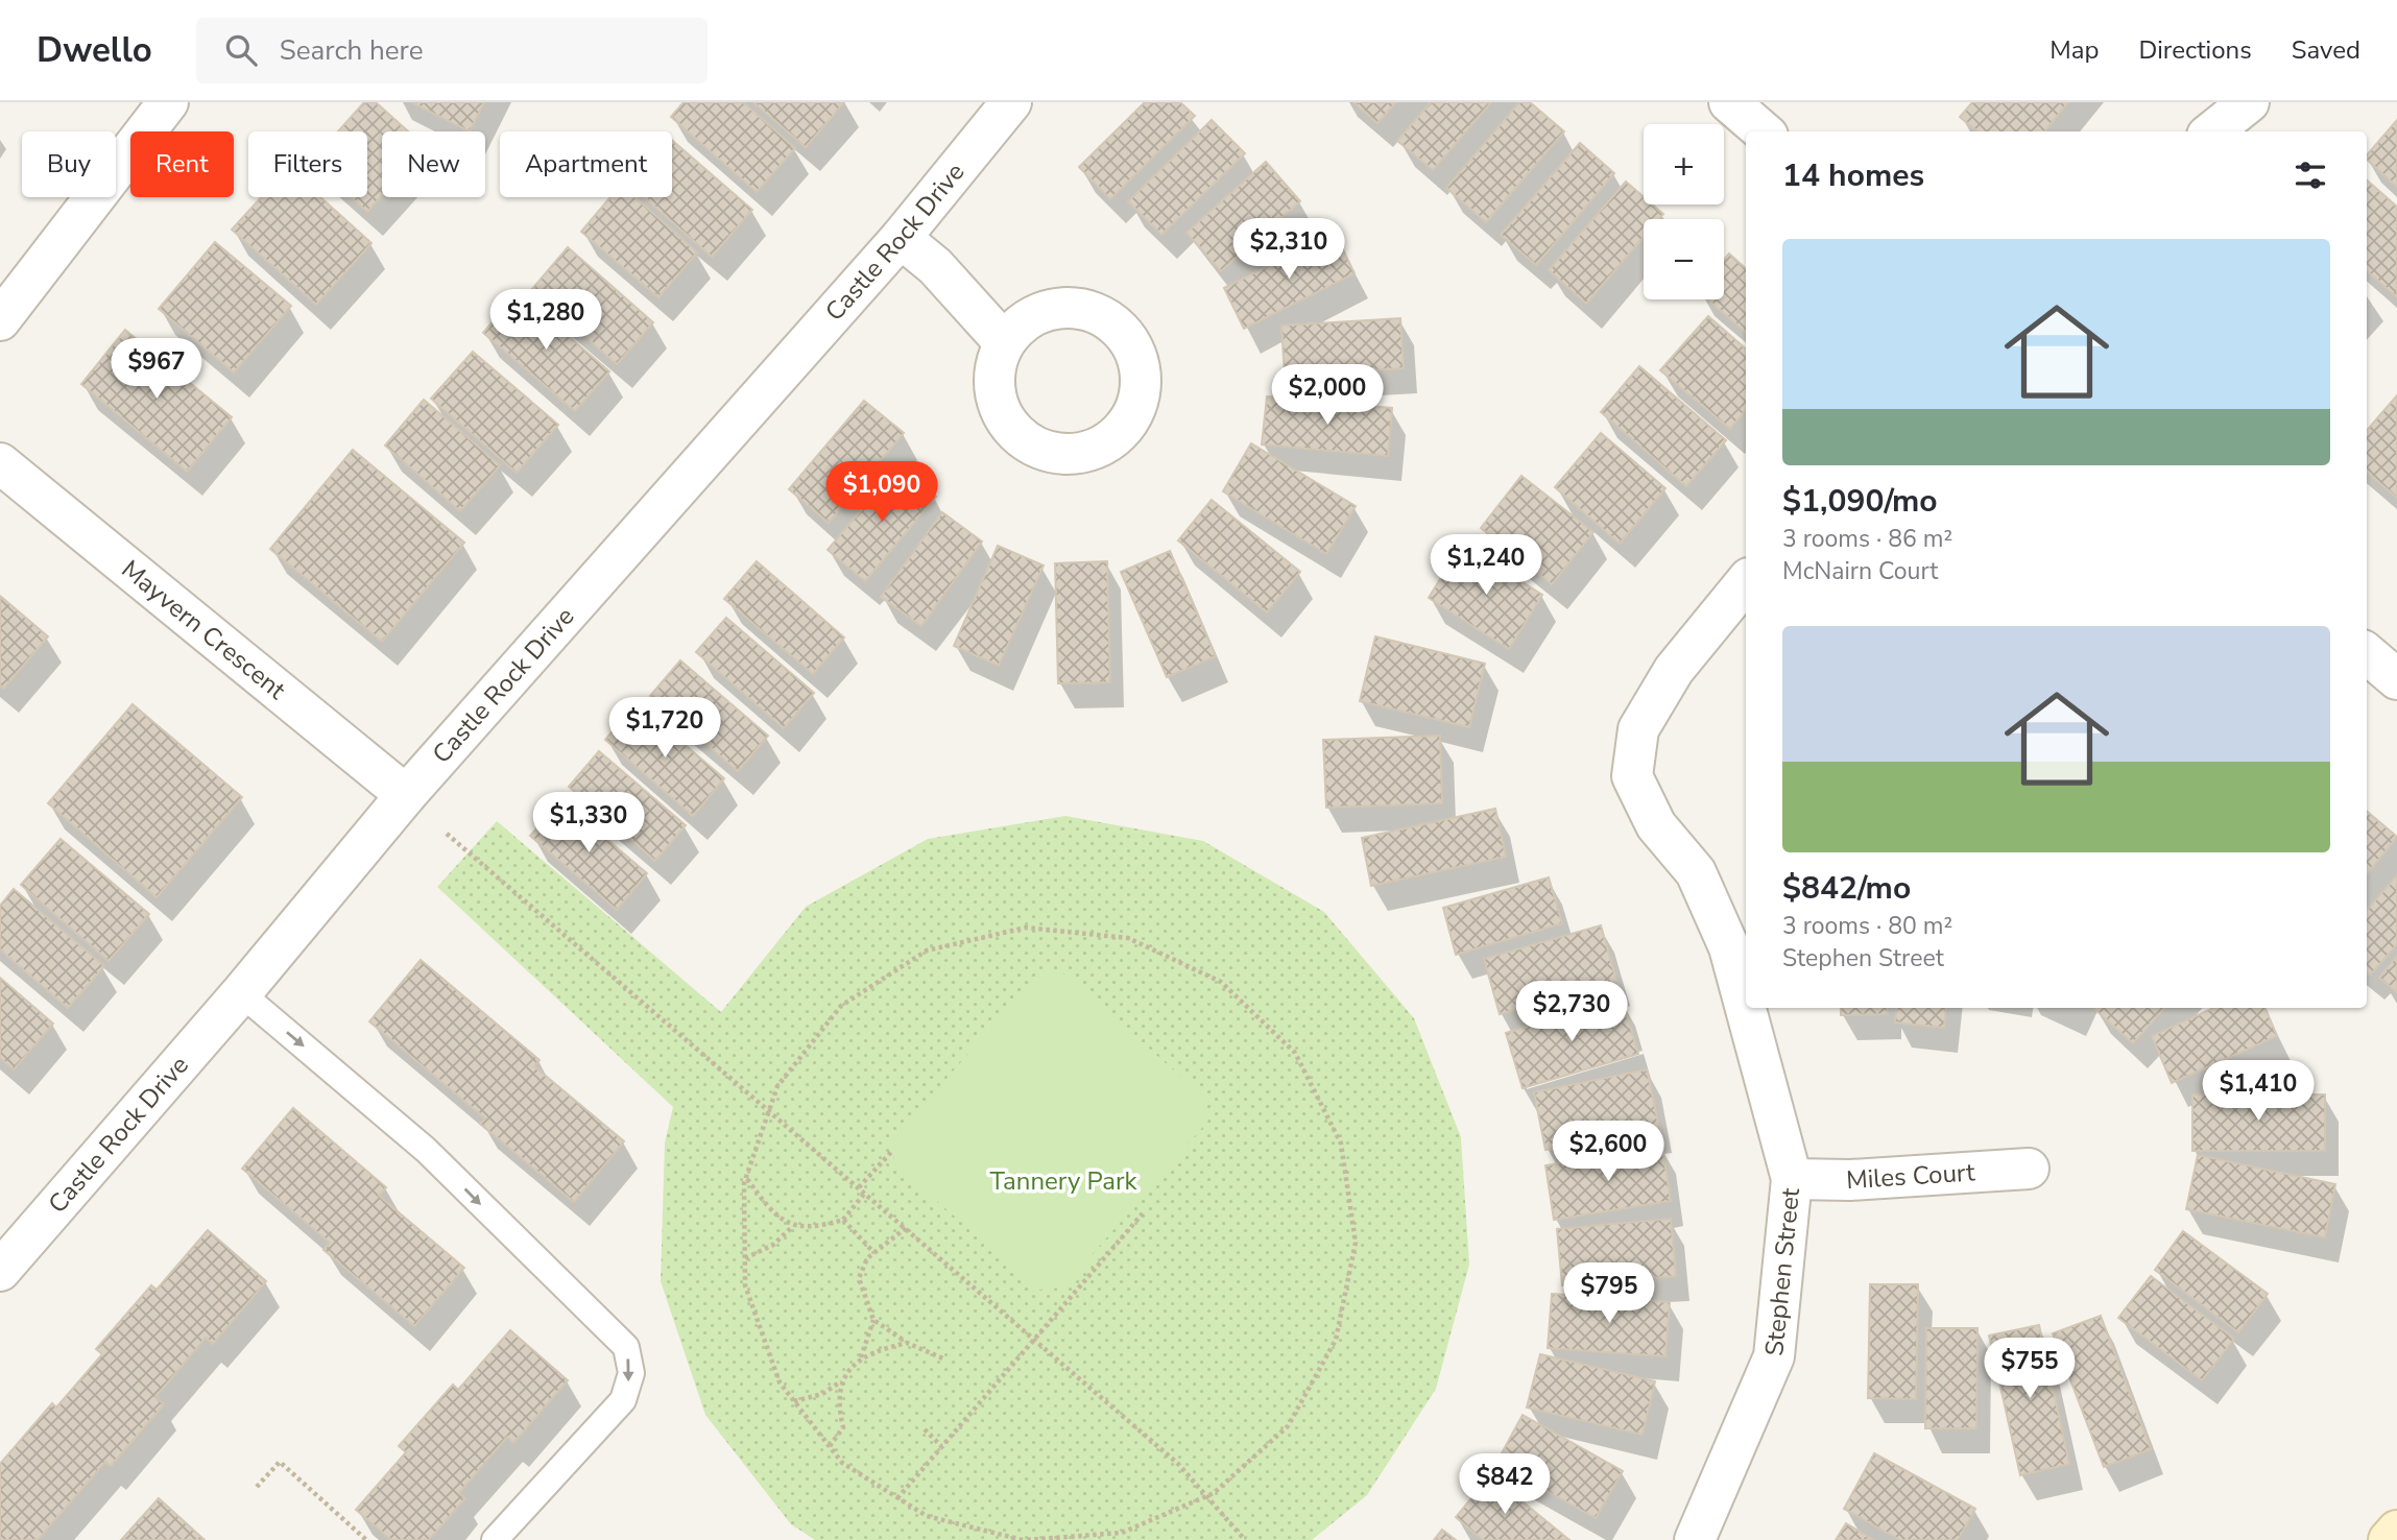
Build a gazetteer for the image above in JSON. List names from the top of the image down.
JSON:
{
  "streets": {
    "street": [
      "Castle Rock Drive",
      "Mayvern Crescent",
      "Miles Court",
      "Stephen Street"
    ]
  },
  "crossings": [
    ["Castle Rock Drive", "Mayvern Crescent"],
    ["Miles Court", "Stephen Street"]
  ],
  "parks": ["Tannery Park"],
  "page": {
    "header": "Dwello",
    "search": "Search here",
    "nav": ["Map", "Directions", "Saved"],
    "map_buttons": ["+", "−"],
    "chip": [
      "Buy",
      "Rent",
      "Filters",
      "New",
      "Apartment"
    ],
    "heading": "14 homes",
    "price": [
      "$2,310",
      "$1,280",
      "$967",
      "$2,000",
      "$1,090",
      "$1,240",
      "$1,720",
      "$1,330",
      "$2,730",
      "$1,410",
      "$2,600",
      "$795",
      "$755",
      "$842"
    ],
    "list": [
      {
        "name": "$1,090/mo",
        "note": "3 rooms · 86 m² · McNairn Court"
      },
      {
        "name": "$842/mo",
        "note": "3 rooms · 80 m² · Stephen Street"
      }
    ]
  }
}
